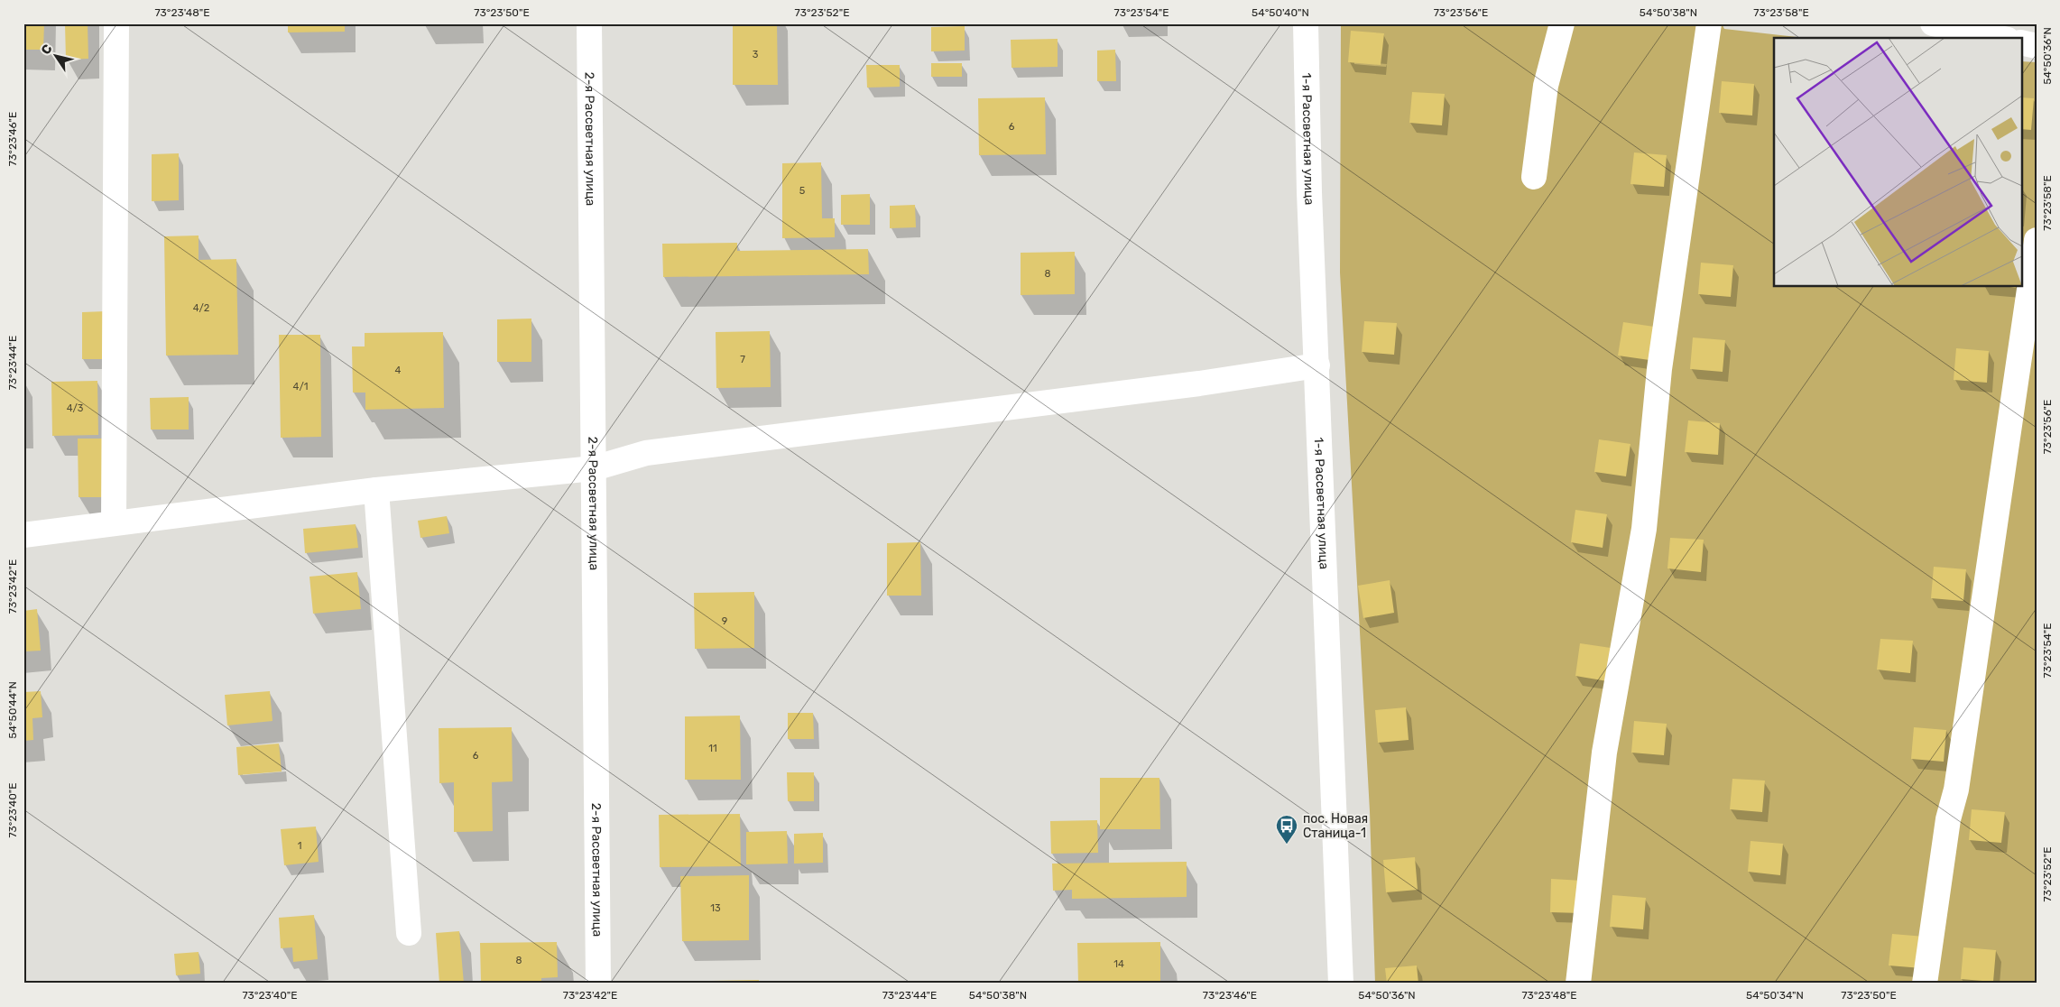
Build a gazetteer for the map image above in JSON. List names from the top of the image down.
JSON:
{
  "streets": {
    "street": ["2-я Рассветная улица", "1-я Рассветная улица"]
  },
  "places": {
    "bus stop": ["пос. Новая Станица-1"]
  },
  "house_numbers": [
    "3",
    "6",
    "5",
    "8",
    "4/2",
    "7",
    "4",
    "4/1",
    "4/3",
    "9",
    "11",
    "6",
    "1",
    "13",
    "8",
    "14"
  ],
  "north": "top left",
  "coordinates": [
    "73°23'48\"E",
    "73°23'50\"E",
    "73°23'52\"E",
    "73°23'54\"E",
    "54°50'40\"N",
    "73°23'56\"E",
    "54°50'38\"N",
    "73°23'58\"E",
    "54°50'36\"N",
    "73°23'46\"E",
    "73°23'44\"E",
    "73°23'42\"E",
    "54°50'44\"N",
    "73°23'40\"E",
    "54°50'34\"N"
  ]
}
